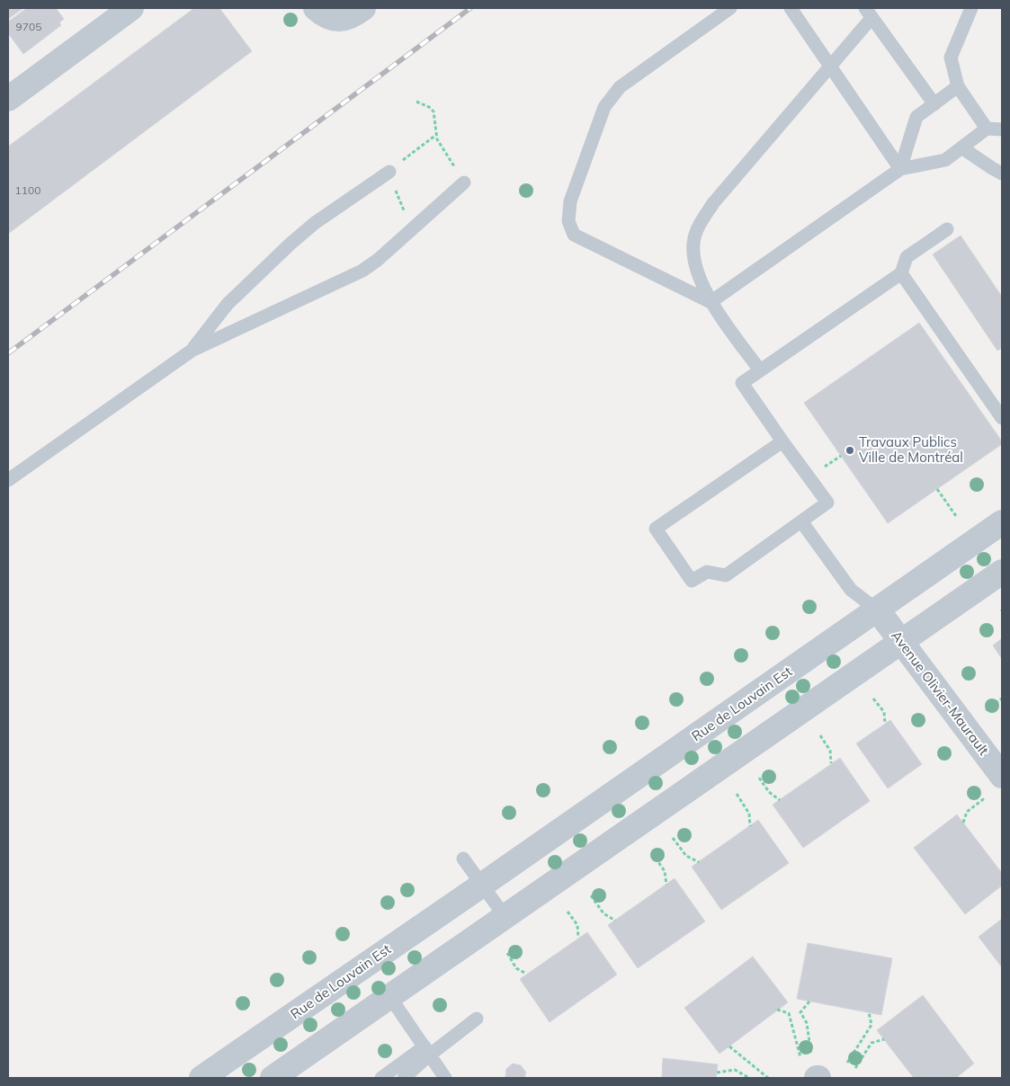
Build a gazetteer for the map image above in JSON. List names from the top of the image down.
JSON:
{
  "streets": {
    "street": ["Avenue Olivier-Maurault", "Rue de Louvain Est"]
  },
  "crossings": [
    ["Avenue Olivier-Maurault", "Rue de Louvain Est"]
  ],
  "places": ["Travaux Publics Ville de Montréal"],
  "house_numbers": ["9705", "1100"]
}
